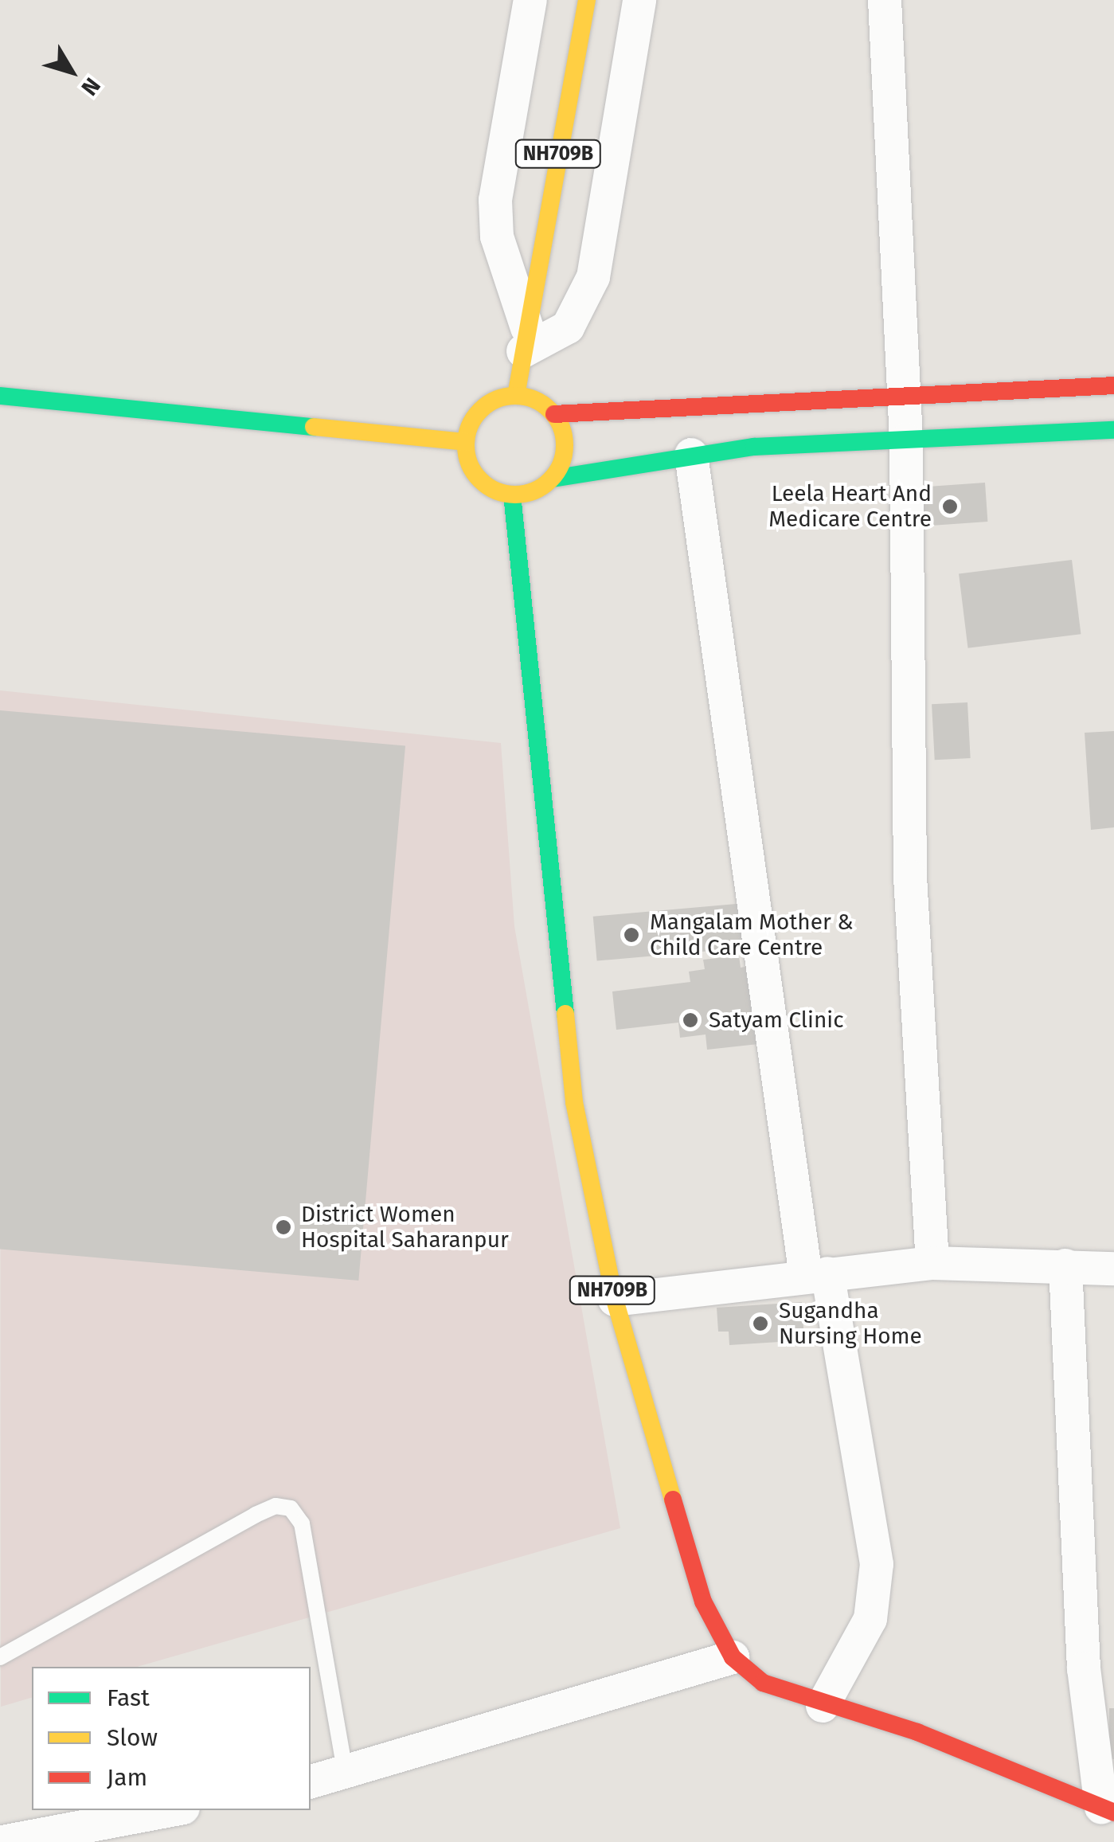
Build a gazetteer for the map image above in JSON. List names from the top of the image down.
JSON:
{
  "streets": {
    "main road": ["NH709B"]
  },
  "places": [
    "Leela Heart And Medicare Centre",
    "Mangalam Mother & Child Care Centre",
    "Satyam Clinic",
    "District Women Hospital Saharanpur",
    "Sugandha Nursing Home"
  ],
  "legend": ["Fast", "Slow", "Jam"],
  "north": "bottom right"
}
